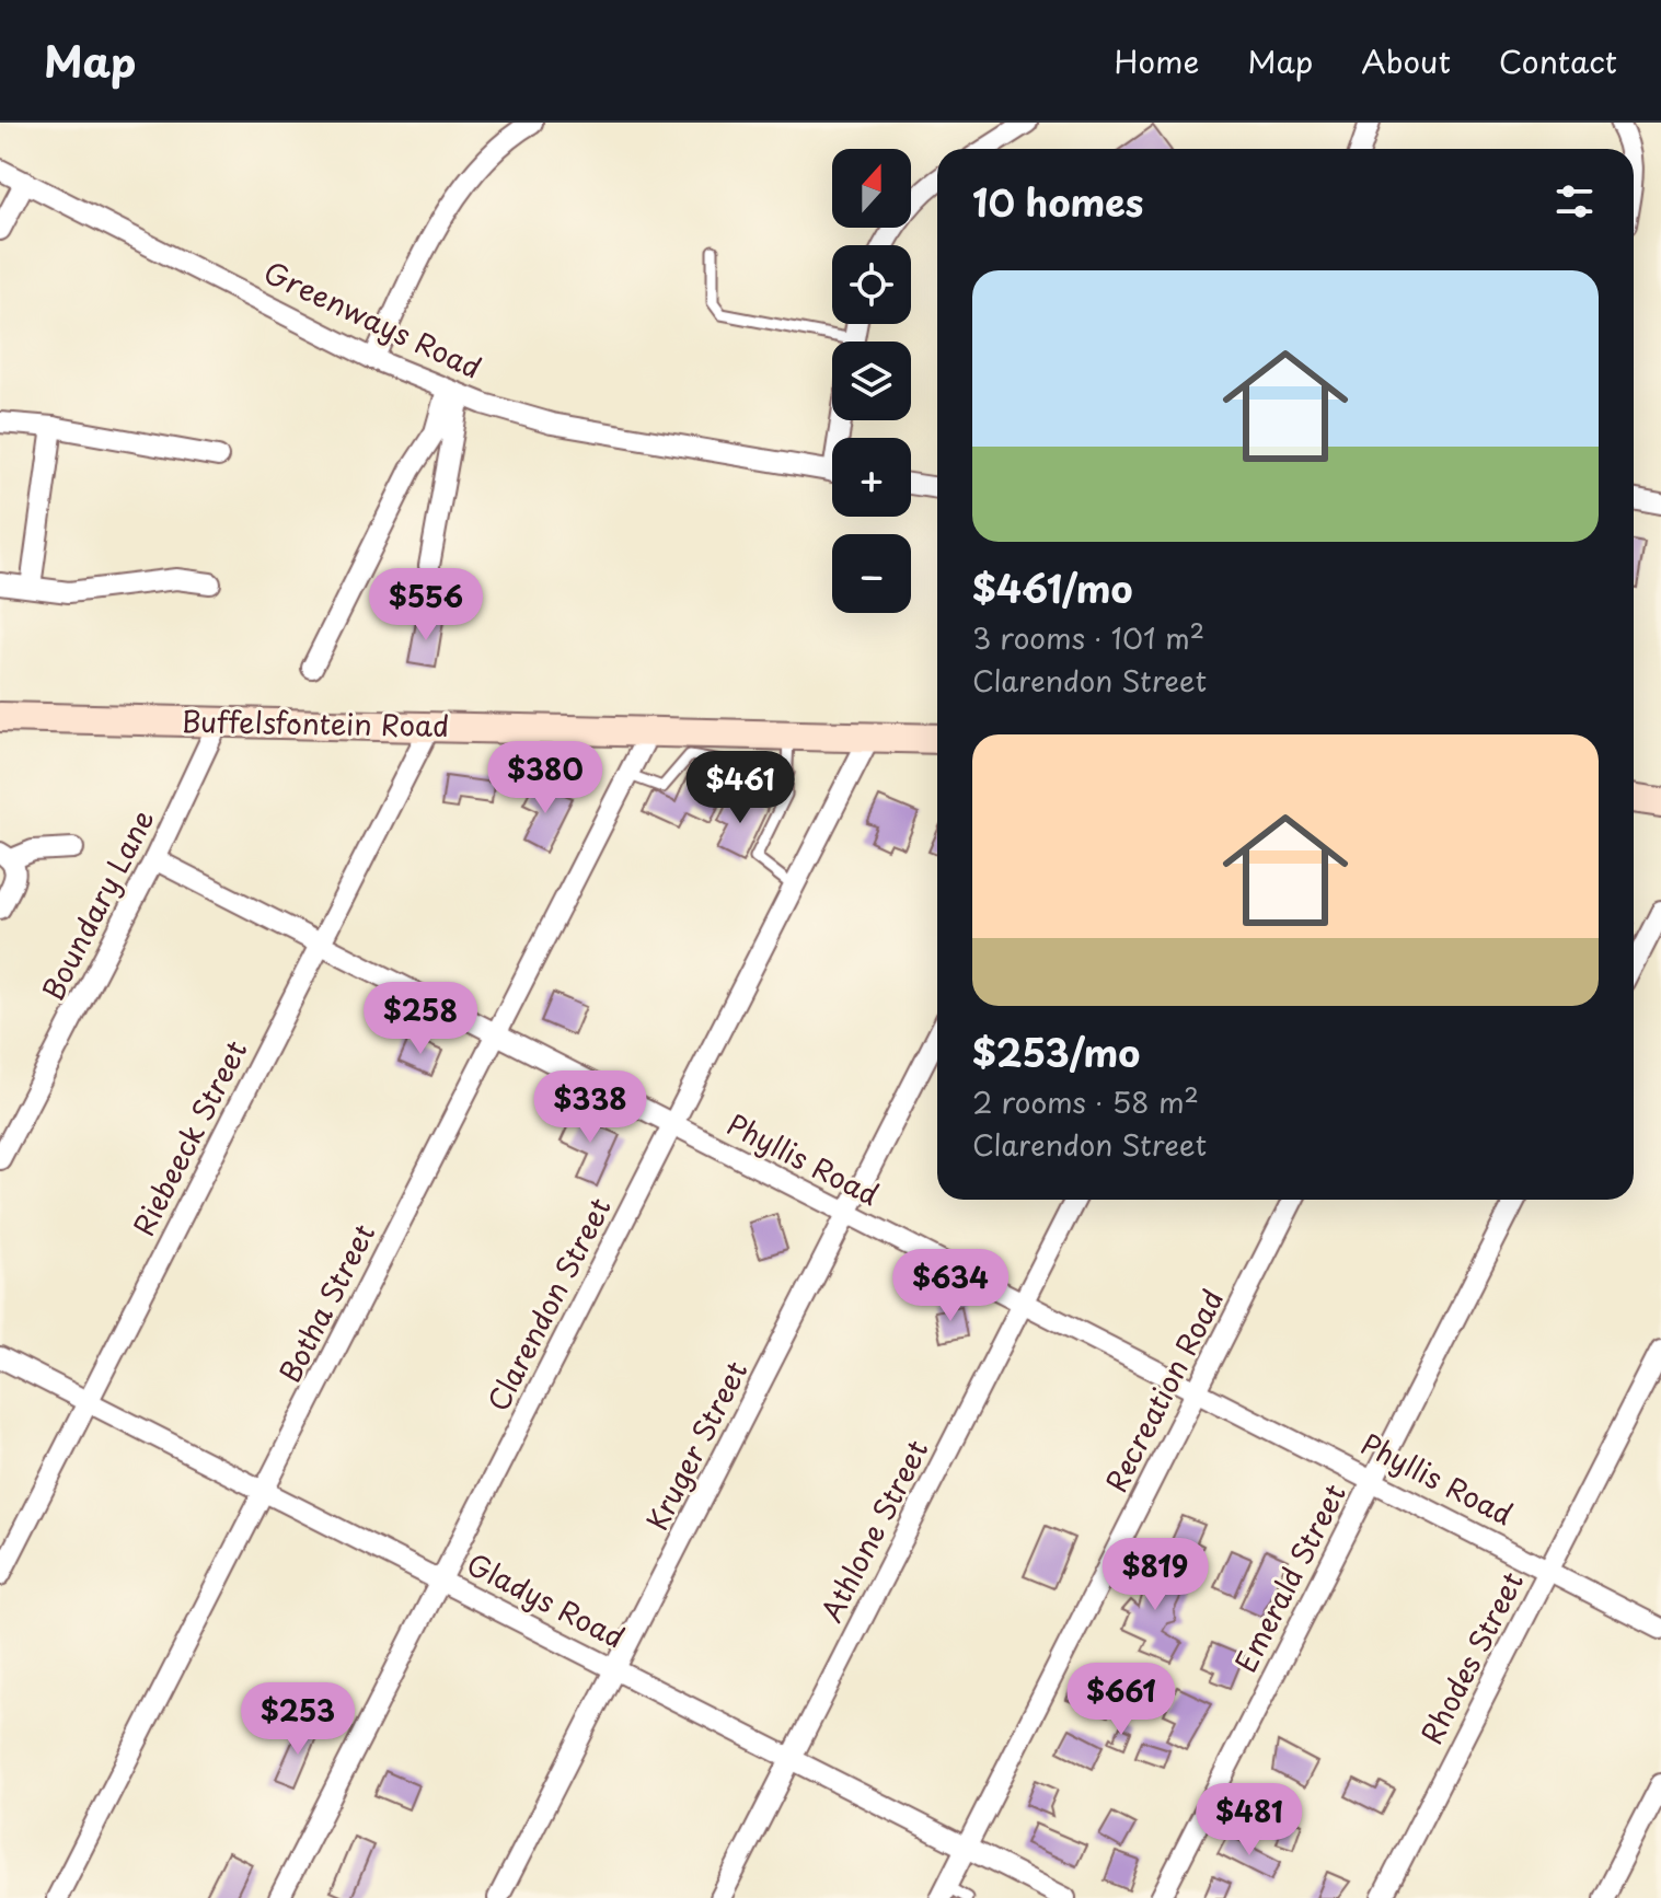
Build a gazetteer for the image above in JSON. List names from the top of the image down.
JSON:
{
  "streets": {
    "main road": ["Buffelsfontein Road"],
    "street": [
      "Greenways Road",
      "Boundary Lane",
      "Riebeeck Street",
      "Phyllis Road",
      "Botha Street",
      "Clarendon Street",
      "Recreation Road",
      "Kruger Street",
      "Athlone Street",
      "Emerald Street",
      "Gladys Road",
      "Rhodes Street"
    ]
  },
  "crossings": [
    ["Buffelsfontein Road", "Boundary Lane"],
    ["Buffelsfontein Road", "Riebeeck Street"],
    ["Buffelsfontein Road", "Botha Street"],
    ["Buffelsfontein Road", "Clarendon Street"],
    ["Boundary Lane", "Phyllis Road"],
    ["Riebeeck Street", "Phyllis Road"],
    ["Riebeeck Street", "Gladys Road"],
    ["Phyllis Road", "Botha Street"],
    ["Phyllis Road", "Clarendon Street"],
    ["Phyllis Road", "Recreation Road"],
    ["Phyllis Road", "Kruger Street"],
    ["Phyllis Road", "Athlone Street"],
    ["Phyllis Road", "Emerald Street"],
    ["Phyllis Road", "Rhodes Street"],
    ["Botha Street", "Gladys Road"],
    ["Clarendon Street", "Gladys Road"],
    ["Recreation Road", "Gladys Road"],
    ["Kruger Street", "Gladys Road"],
    ["Athlone Street", "Gladys Road"]
  ],
  "north": "top",
  "page": {
    "header": "Map",
    "nav": [
      "Home",
      "Map",
      "About",
      "Contact"
    ],
    "map_buttons": ["+", "−"],
    "heading": "10 homes",
    "list": [
      {
        "name": "$461/mo",
        "note": "3 rooms · 101 m² · Clarendon Street"
      },
      {
        "name": "$253/mo",
        "note": "2 rooms · 58 m² · Clarendon Street"
      }
    ],
    "price": [
      "$556",
      "$380",
      "$461",
      "$258",
      "$338",
      "$634",
      "$819",
      "$661",
      "$253",
      "$481"
    ]
  }
}
